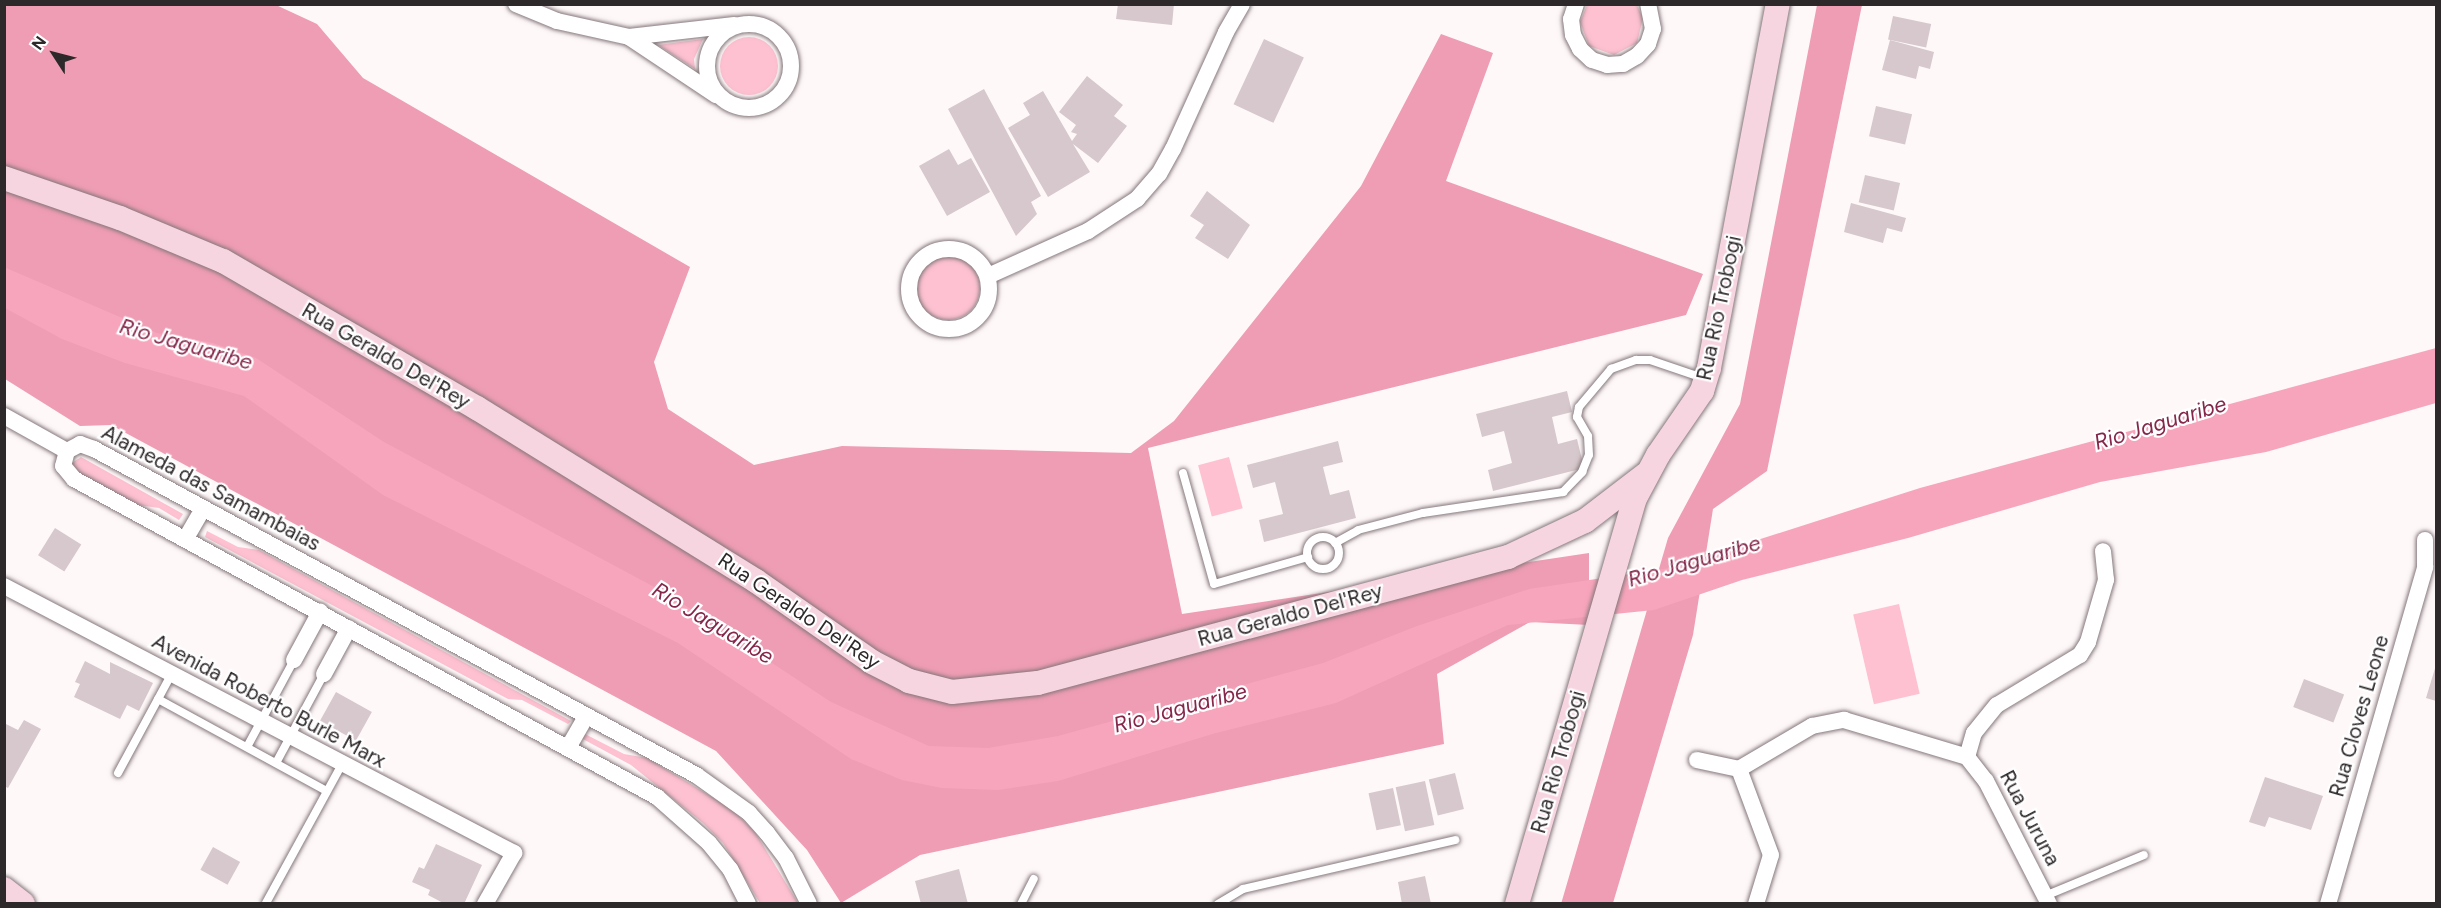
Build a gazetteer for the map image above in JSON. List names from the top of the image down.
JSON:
{
  "streets": {
    "main road": ["Rua Rio Trobogi", "Rua Geraldo Del'Rey"],
    "street": [
      "Alameda das Samambaias",
      "Avenida Roberto Burle Marx",
      "Rua Cloves Leone",
      "Rua Juruna"
    ]
  },
  "crossings": [
    ["Rua Rio Trobogi", "Rua Geraldo Del'Rey"]
  ],
  "water": ["Rio Jaguaribe"],
  "north": "top left"
}
